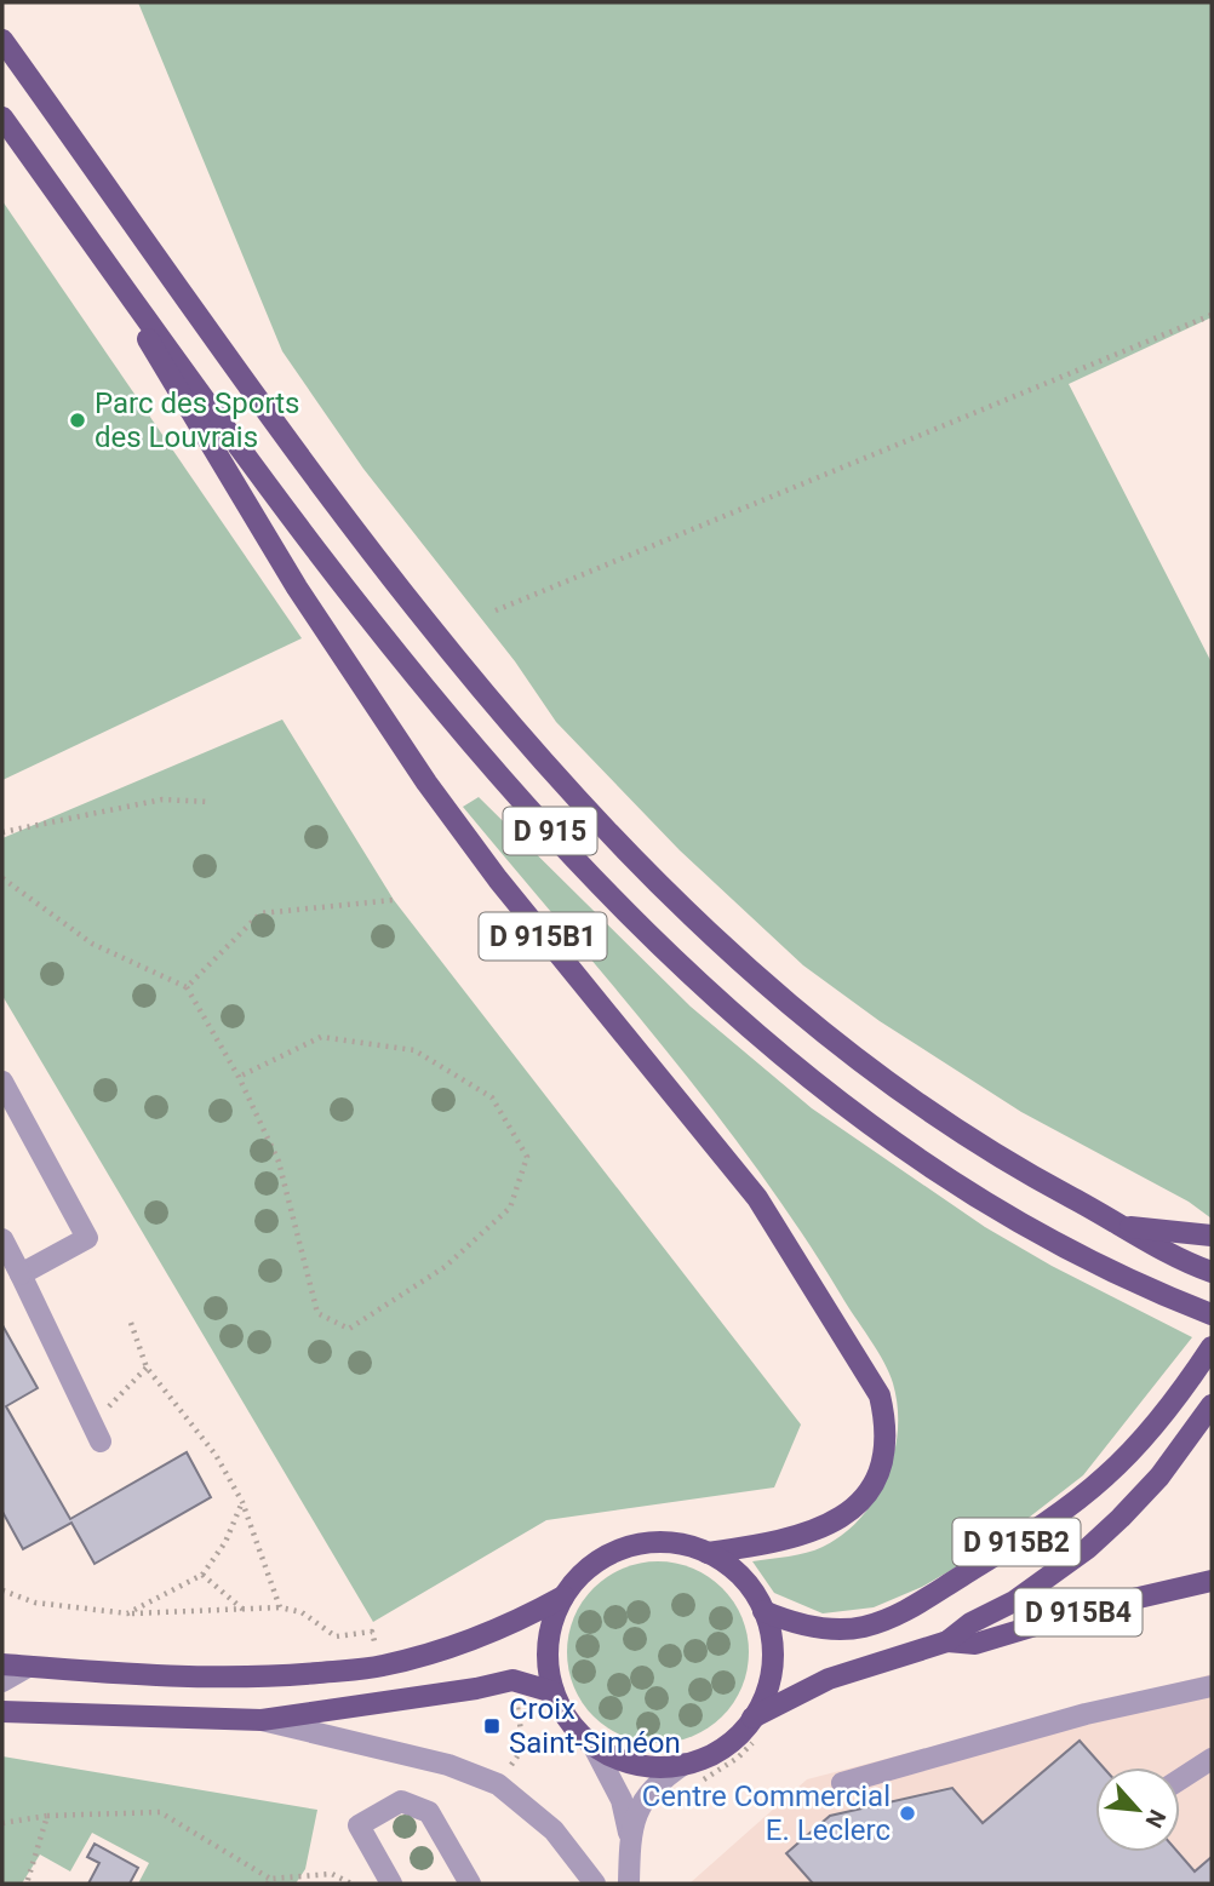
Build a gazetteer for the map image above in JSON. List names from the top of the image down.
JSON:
{
  "streets": {
    "main road": [
      "D 915",
      "D 915B1",
      "D 915B2",
      "D 915B4"
    ]
  },
  "crossings": [
    ["D 915", "D 915B1"],
    ["D 915B1", "D 915B2"]
  ],
  "places": {
    "other": ["Parc des Sports des Louvrais", "Centre Commercial E. Leclerc"],
    "transit": ["Croix Saint-Siméon"]
  },
  "north": "bottom right"
}
